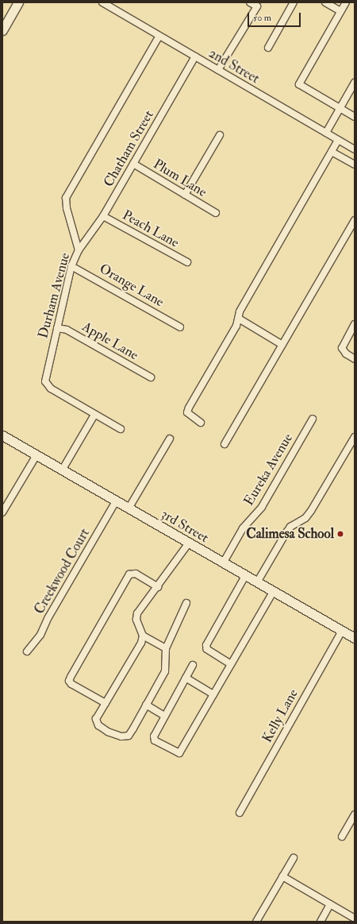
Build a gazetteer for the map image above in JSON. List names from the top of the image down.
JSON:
{
  "streets": {
    "street": [
      "2nd Street",
      "Chatham Street",
      "Plum Lane",
      "Peach Lane",
      "Orange Lane",
      "Durham Avenue",
      "Apple Lane",
      "Eureka Avenue",
      "3rd Street",
      "Creekwood Court",
      "Kelly Lane"
    ]
  },
  "crossings": [
    ["2nd Street", "Chatham Street"],
    ["2nd Street", "Durham Avenue"],
    ["Chatham Street", "Plum Lane"],
    ["Chatham Street", "Peach Lane"],
    ["Chatham Street", "Durham Avenue"],
    ["Orange Lane", "Durham Avenue"],
    ["Durham Avenue", "Apple Lane"],
    ["Eureka Avenue", "3rd Street"],
    ["3rd Street", "Creekwood Court"],
    ["3rd Street", "Kelly Lane"]
  ],
  "places": ["Calimesa School"],
  "scale_bar": "50 m"
}
